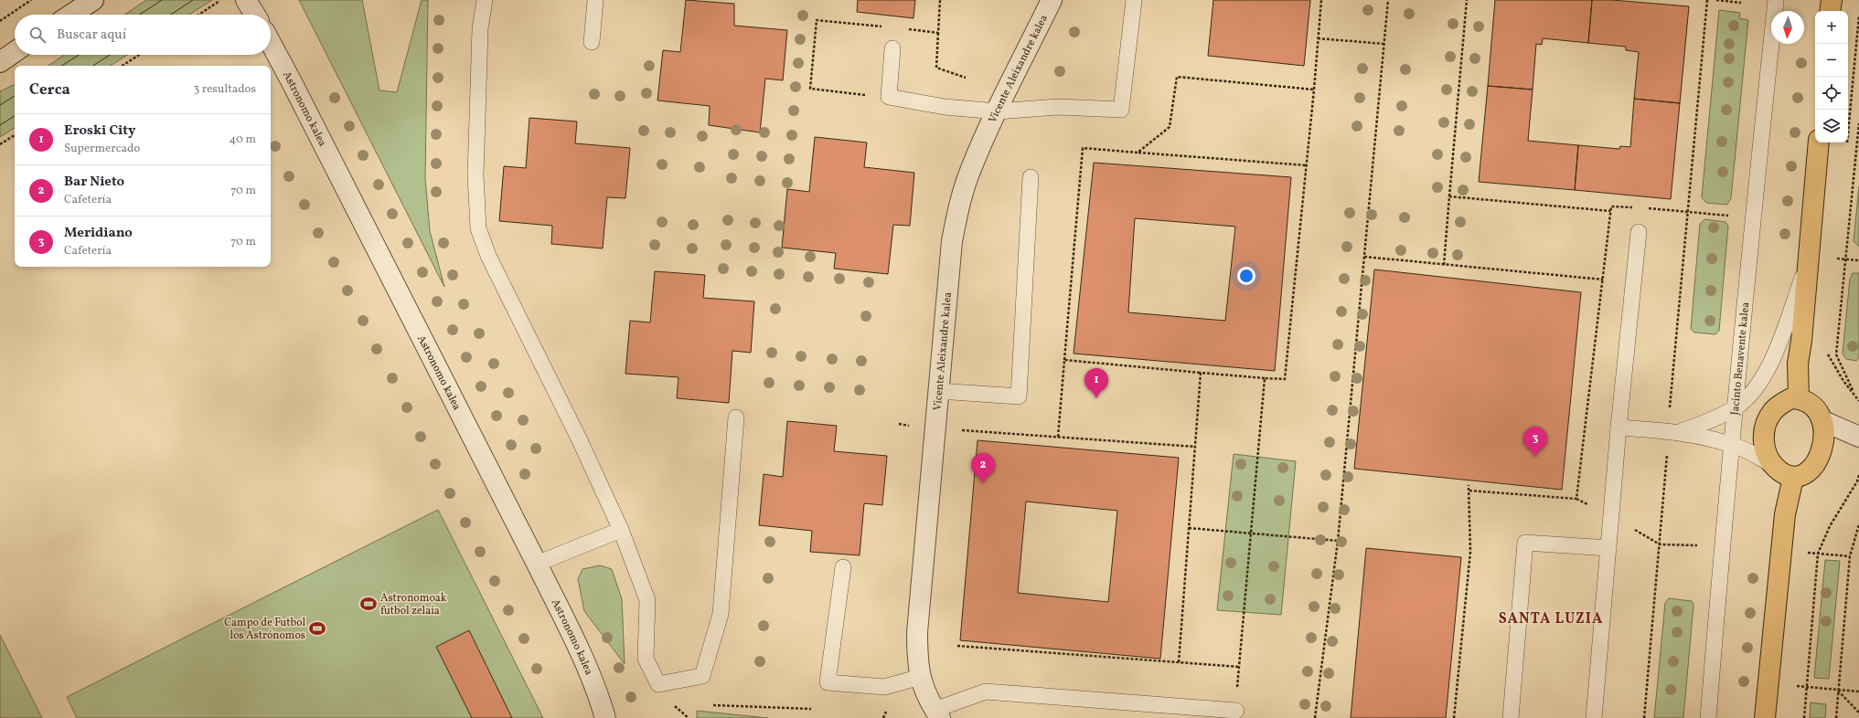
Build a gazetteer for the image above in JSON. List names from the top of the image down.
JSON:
{
  "streets": {
    "street": ["Vicente Aleixandre kalea", "Astronomo kalea"],
    "lane": ["Jacinto Benavente kalea"]
  },
  "districts": ["SANTA LUZIA"],
  "places": {
    "sports": ["Astronomoak futbol zelaia", "Campo de Futbol los Astrónomos"]
  },
  "north": "bottom",
  "page": {
    "map_buttons": ["+", "−"],
    "search": "Buscar aquí",
    "heading": ["Cerca", "3 resultados"],
    "list": [
      {
        "mark": "1",
        "name": "Eroski City",
        "note": "Supermercado",
        "value": "40 m"
      },
      {
        "mark": "2",
        "name": "Bar Nieto",
        "note": "Cafetería",
        "value": "70 m"
      },
      {
        "mark": "3",
        "name": "Meridiano",
        "note": "Cafetería",
        "value": "70 m"
      }
    ],
    "pins": ["1", "3", "2"]
  }
}
